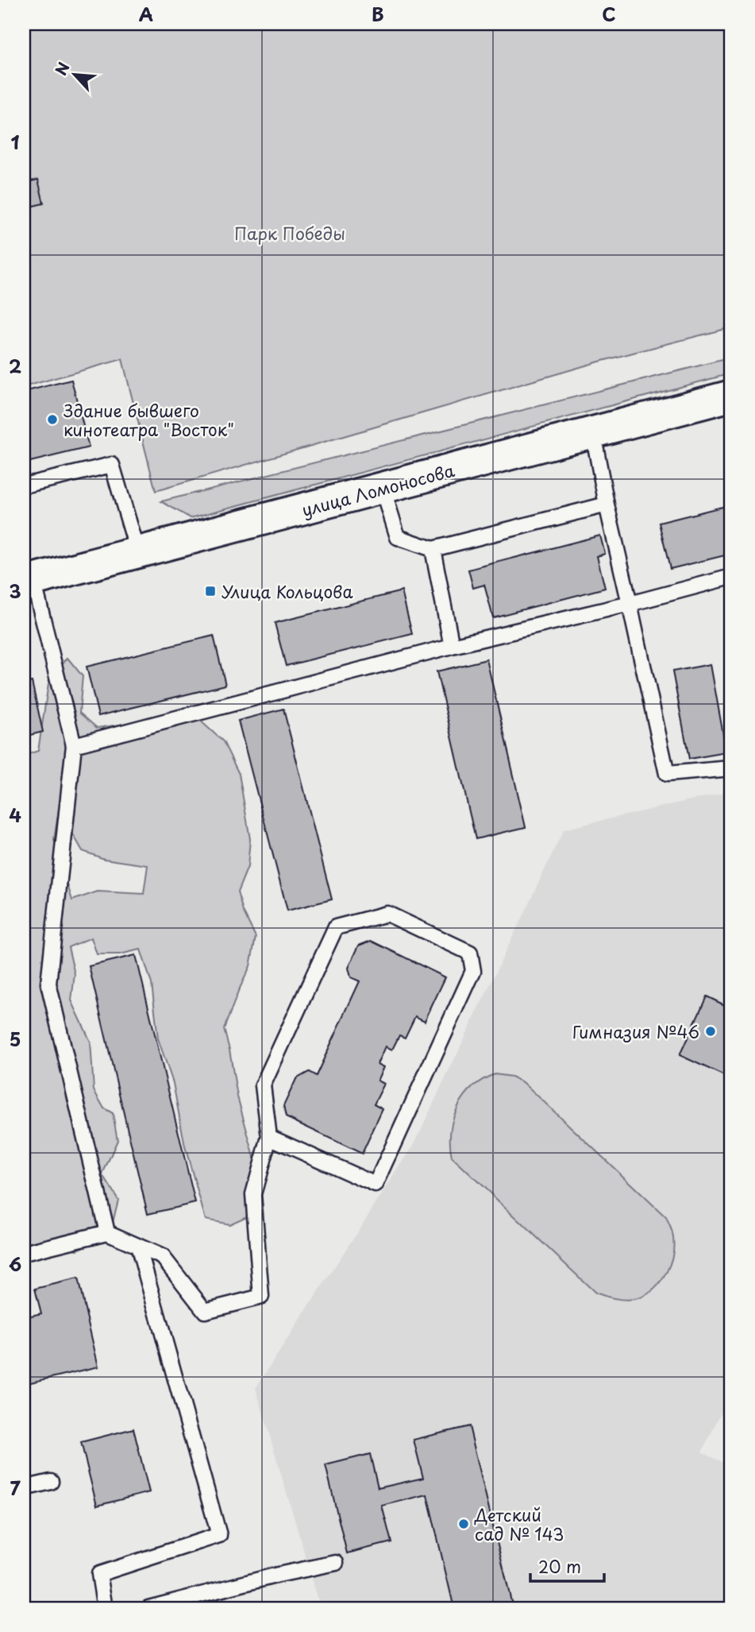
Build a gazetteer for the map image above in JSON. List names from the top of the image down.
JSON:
{
  "streets": {
    "highway": ["улица Ломоносова"]
  },
  "parks": ["Парк Победы"],
  "places": {
    "other": ["Здание бывшего кинотеатра \"Восток\"", "Гимназия №46", "Детский сад № 143"],
    "transit": ["Улица Кольцова"]
  },
  "scale_bar": "20 m",
  "north": "top left",
  "grid": {
    "columns": ["A", "B", "C"],
    "rows": [
      "1",
      "2",
      "3",
      "4",
      "5",
      "6",
      "7"
    ]
  }
}
